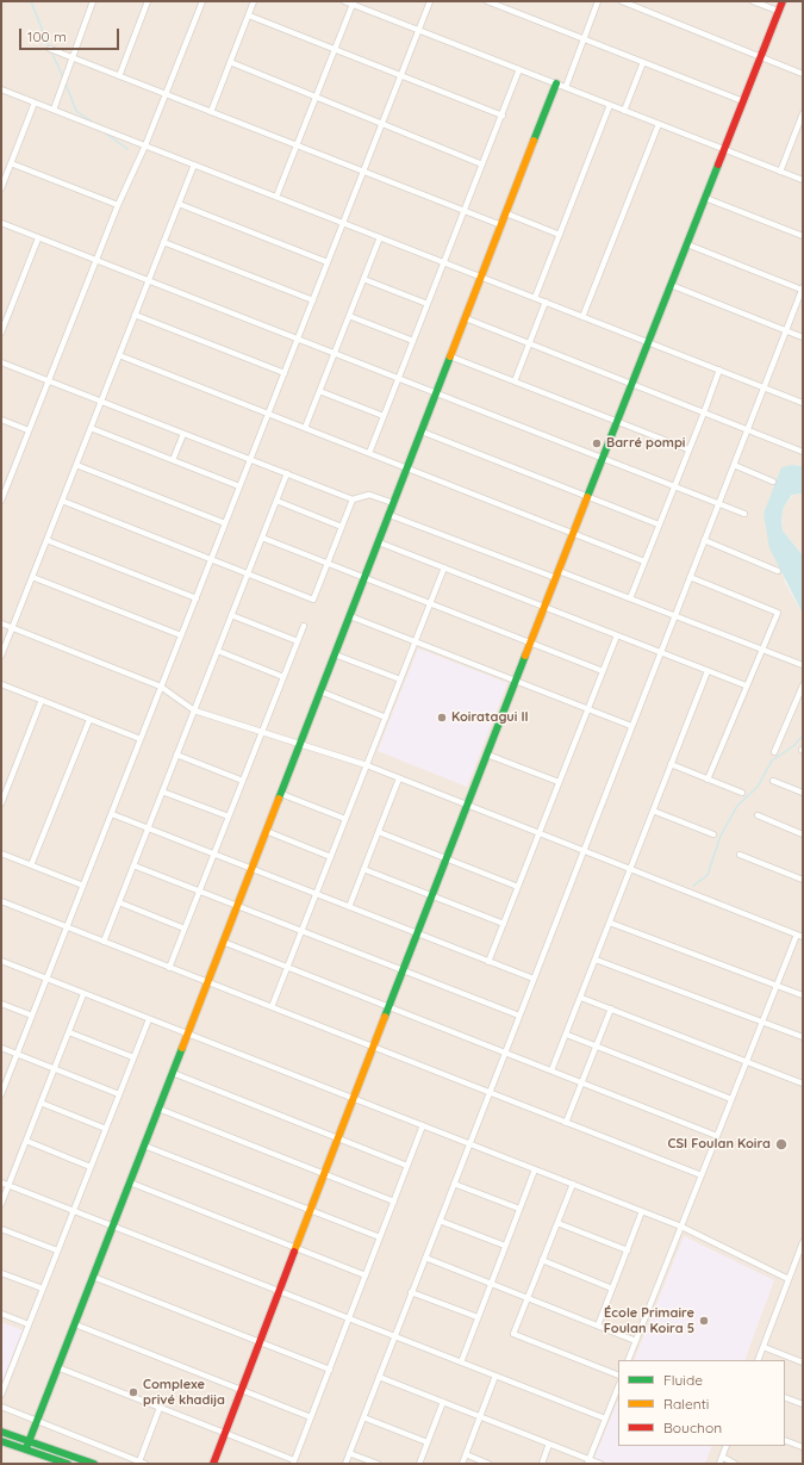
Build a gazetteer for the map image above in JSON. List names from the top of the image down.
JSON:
{
  "places": [
    "Barré pompi",
    "Koiratagui II",
    "CSI Foulan Koira",
    "École Primaire Foulan Koira 5",
    "Complexe privé khadija"
  ],
  "legend": ["Fluide", "Ralenti", "Bouchon"],
  "scale_bar": "100 m"
}
